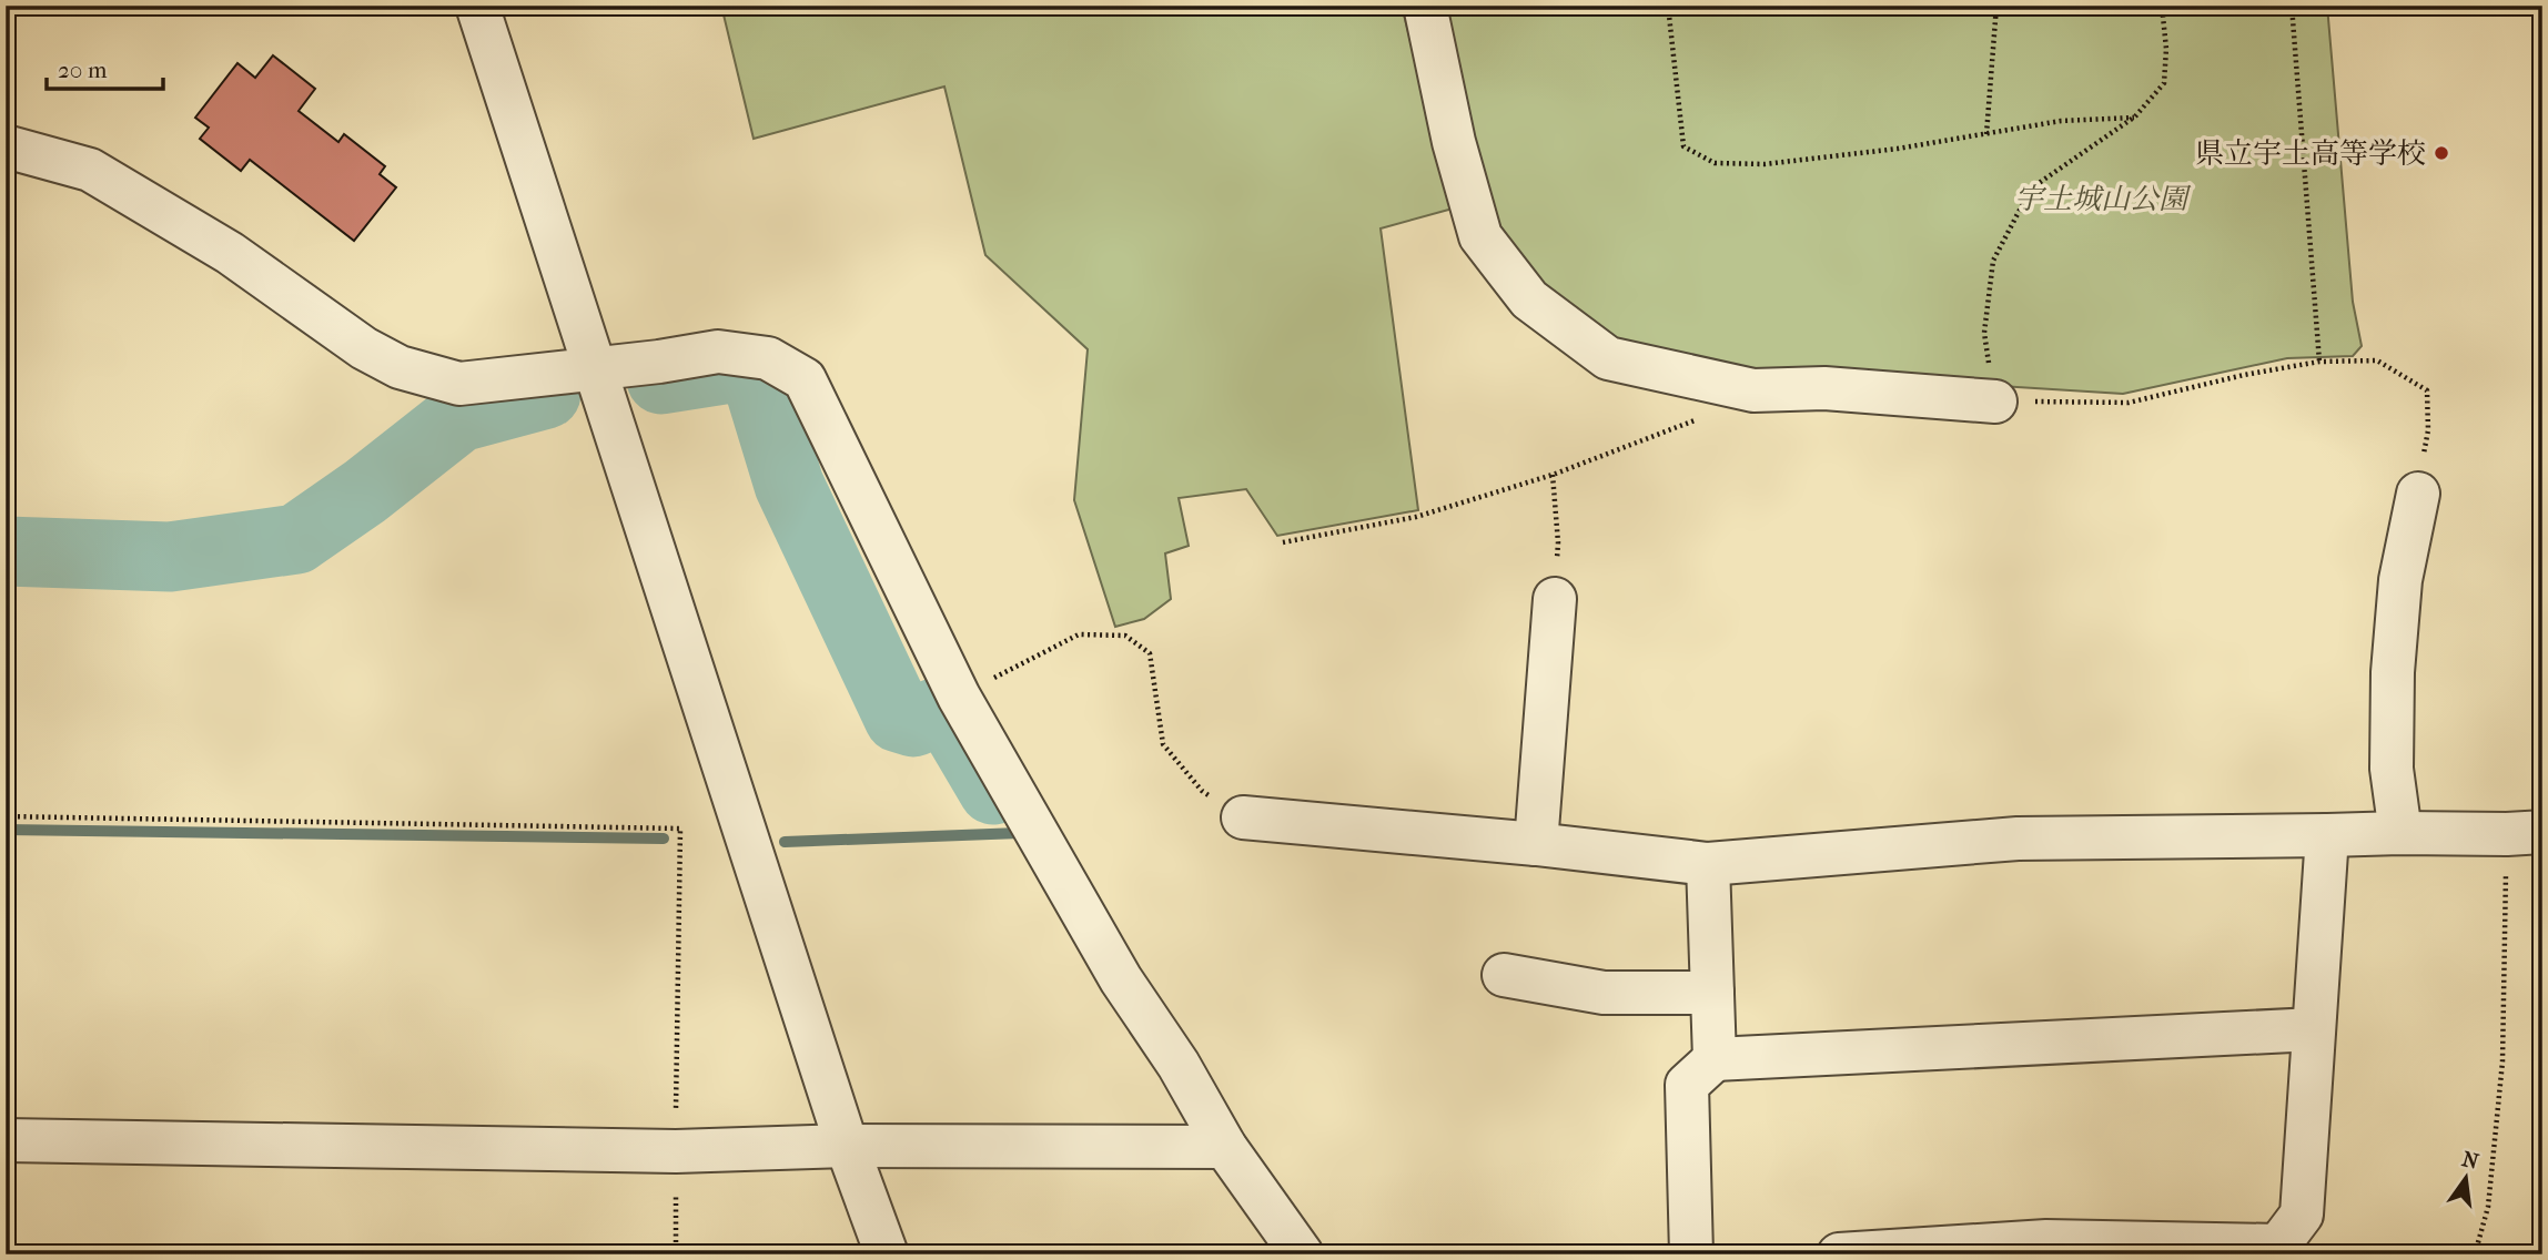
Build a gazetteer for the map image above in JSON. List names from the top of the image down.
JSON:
{
  "parks": ["宇土城山公園"],
  "places": ["県立宇土高等学校"],
  "scale_bar": "20 m",
  "north": "top"
}
